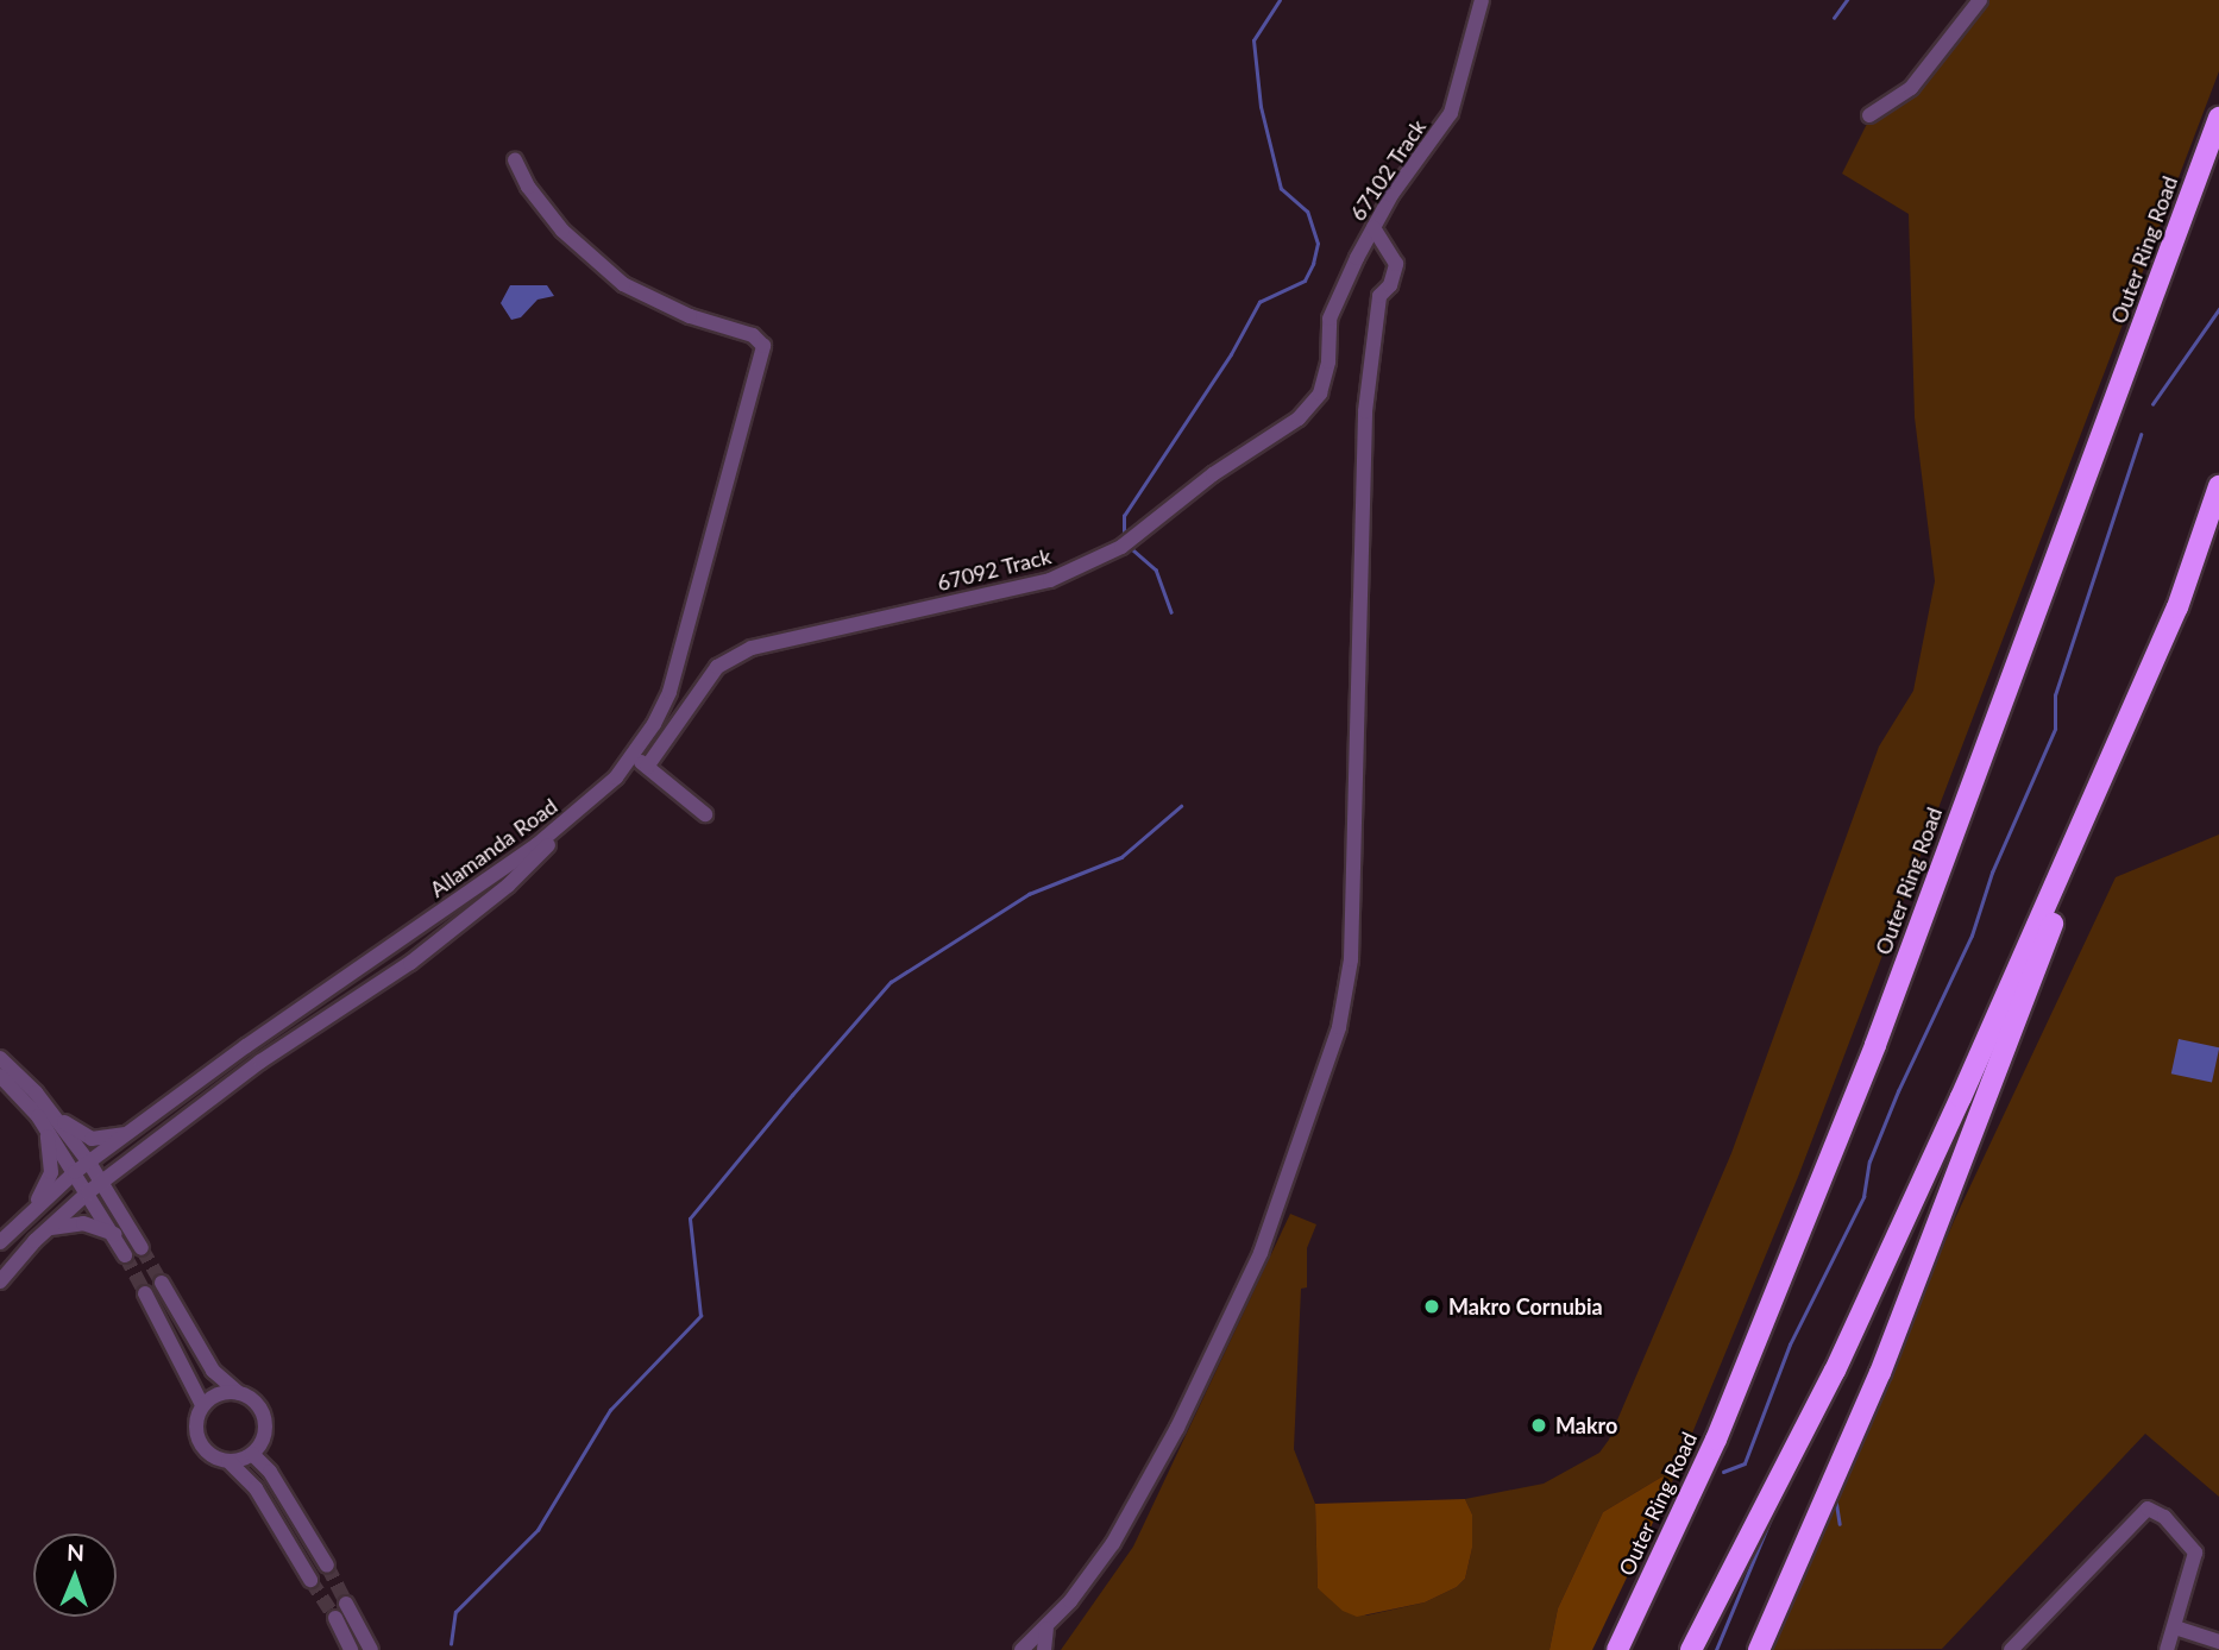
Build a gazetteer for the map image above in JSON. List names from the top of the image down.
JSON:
{
  "streets": {
    "highway": ["Outer Ring Road"],
    "street": ["67102 Track", "67092 Track", "Allamanda Road"]
  },
  "crossings": [
    ["67102 Track", "67092 Track"]
  ],
  "places": ["Makro Cornubia", "Makro"],
  "north": "top"
}
